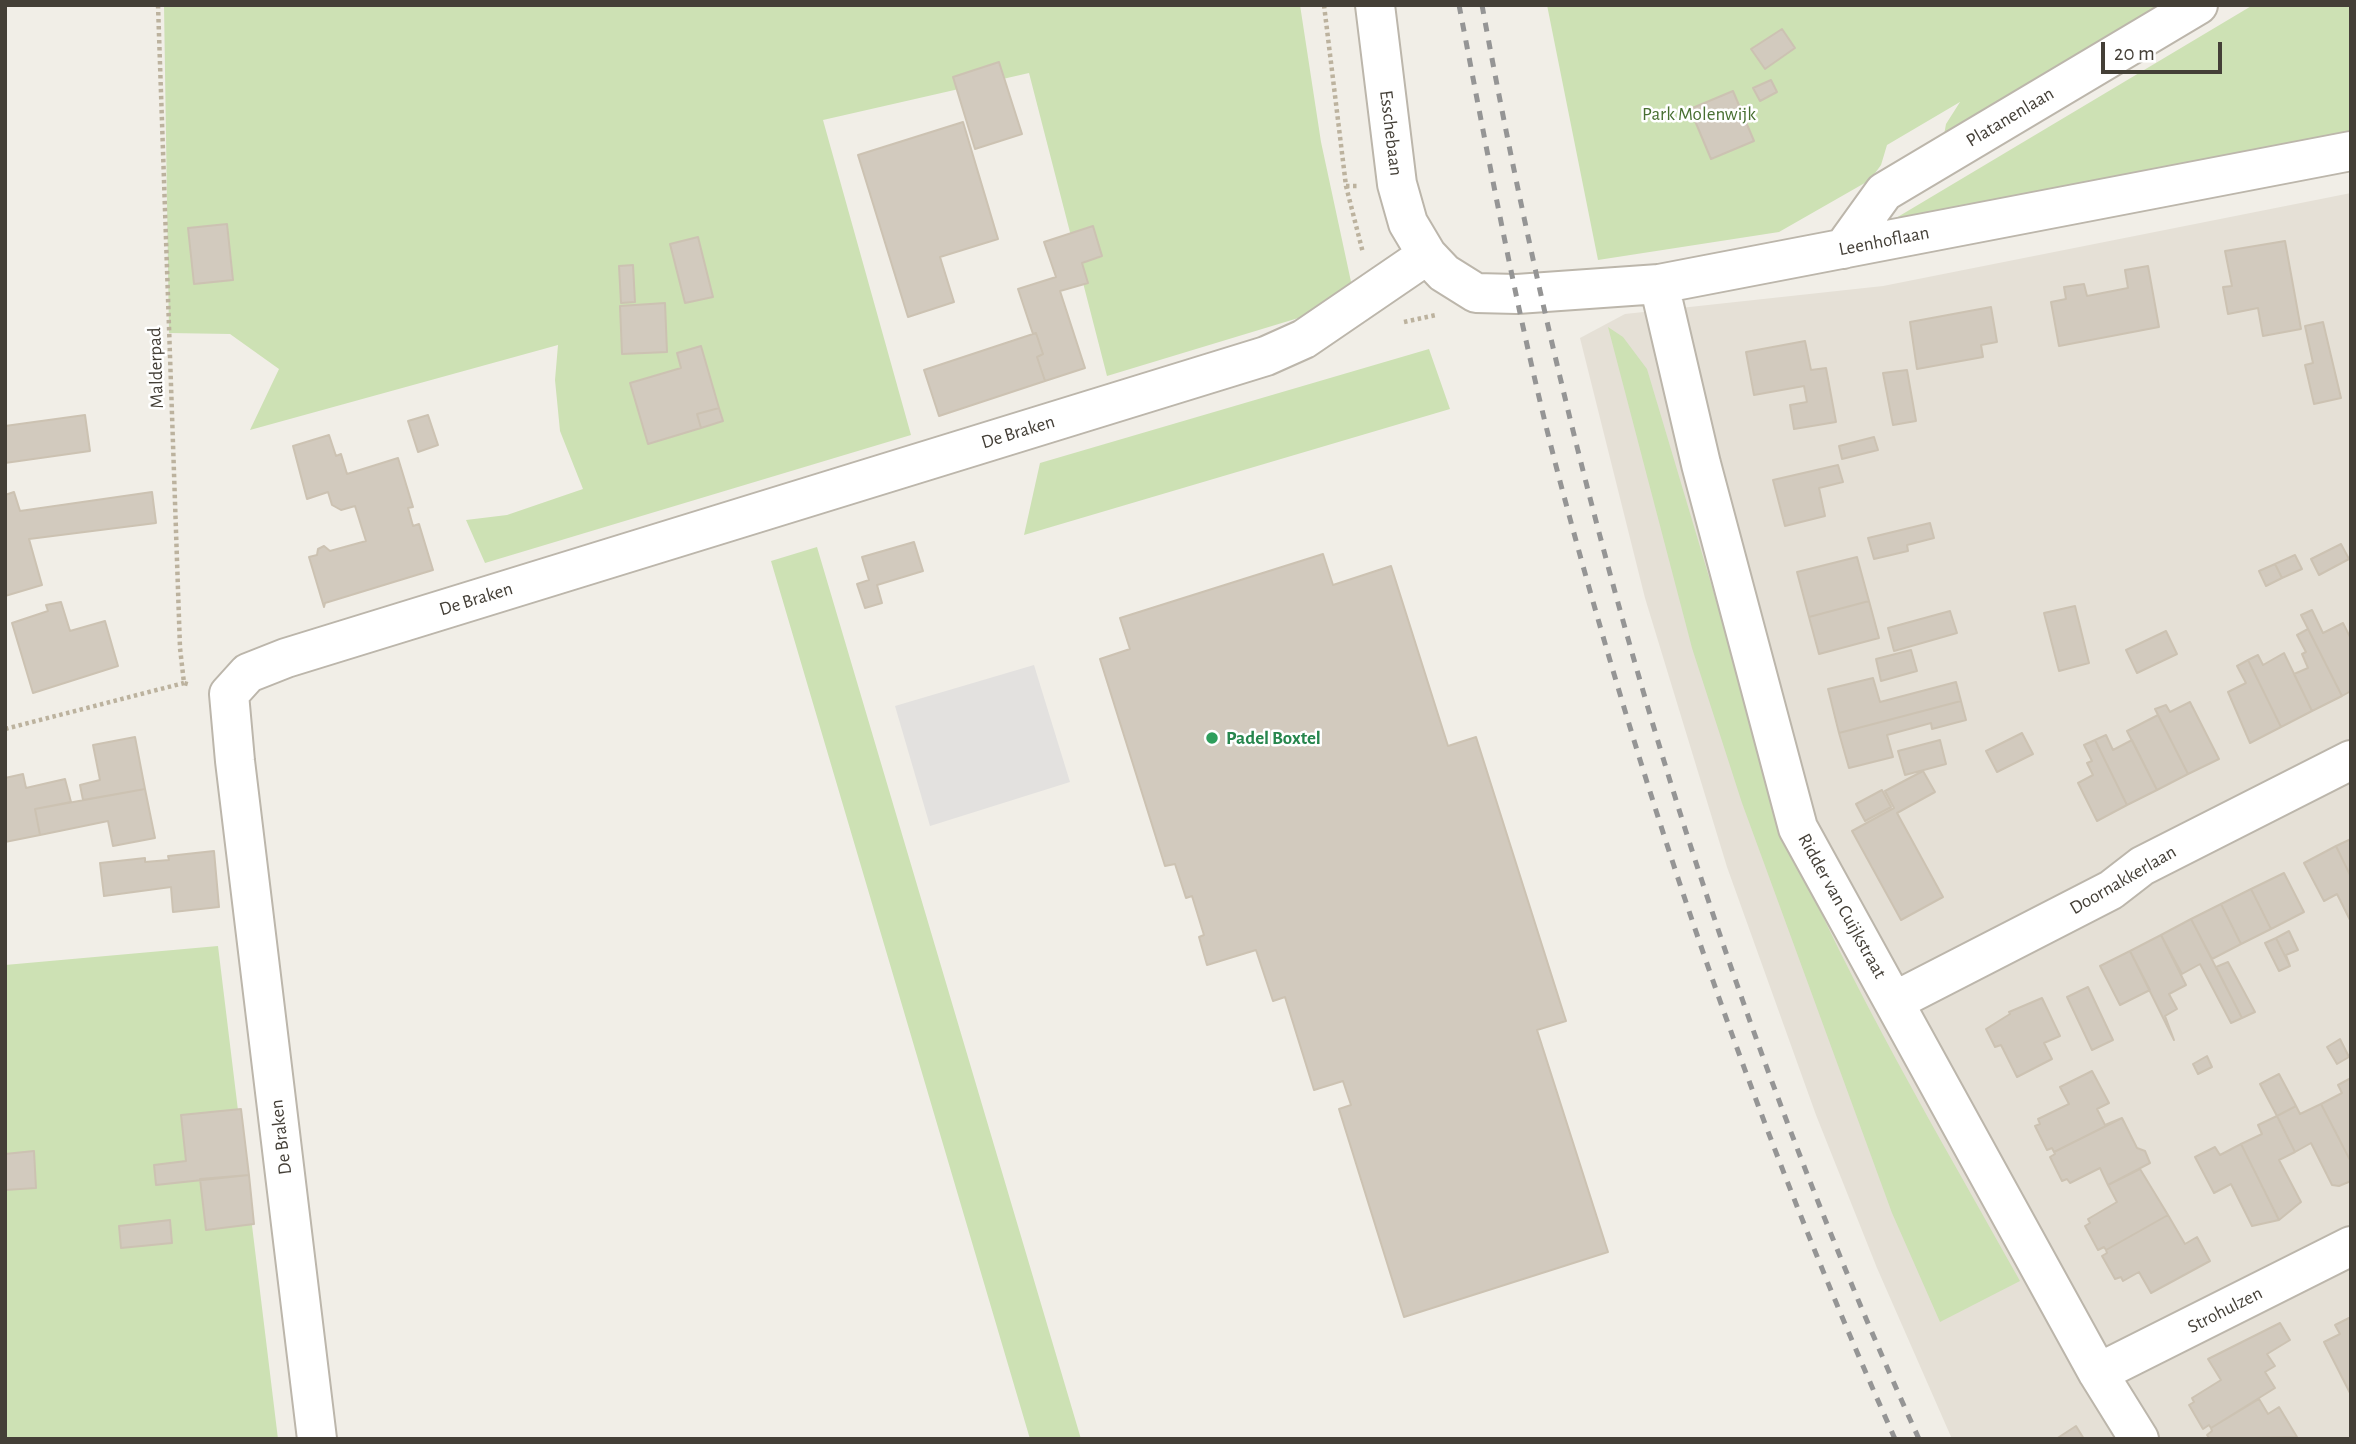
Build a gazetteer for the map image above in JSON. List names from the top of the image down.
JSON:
{
  "streets": {
    "street": [
      "Platanenlaan",
      "Esschebaan",
      "Leenhoflaan",
      "De Braken",
      "Doornakkerlaan",
      "Ridder van Cuijkstraat",
      "Strohulzen"
    ],
    "path": ["Malderpad"]
  },
  "crossings": [
    ["Platanenlaan", "Leenhoflaan"],
    ["Esschebaan", "Leenhoflaan"],
    ["Esschebaan", "De Braken"],
    ["Leenhoflaan", "De Braken"],
    ["Leenhoflaan", "Ridder van Cuijkstraat"],
    ["Doornakkerlaan", "Ridder van Cuijkstraat"],
    ["Ridder van Cuijkstraat", "Strohulzen"]
  ],
  "parks": ["Park Molenwijk"],
  "places": ["Padel Boxtel"],
  "scale_bar": "20 m"
}
